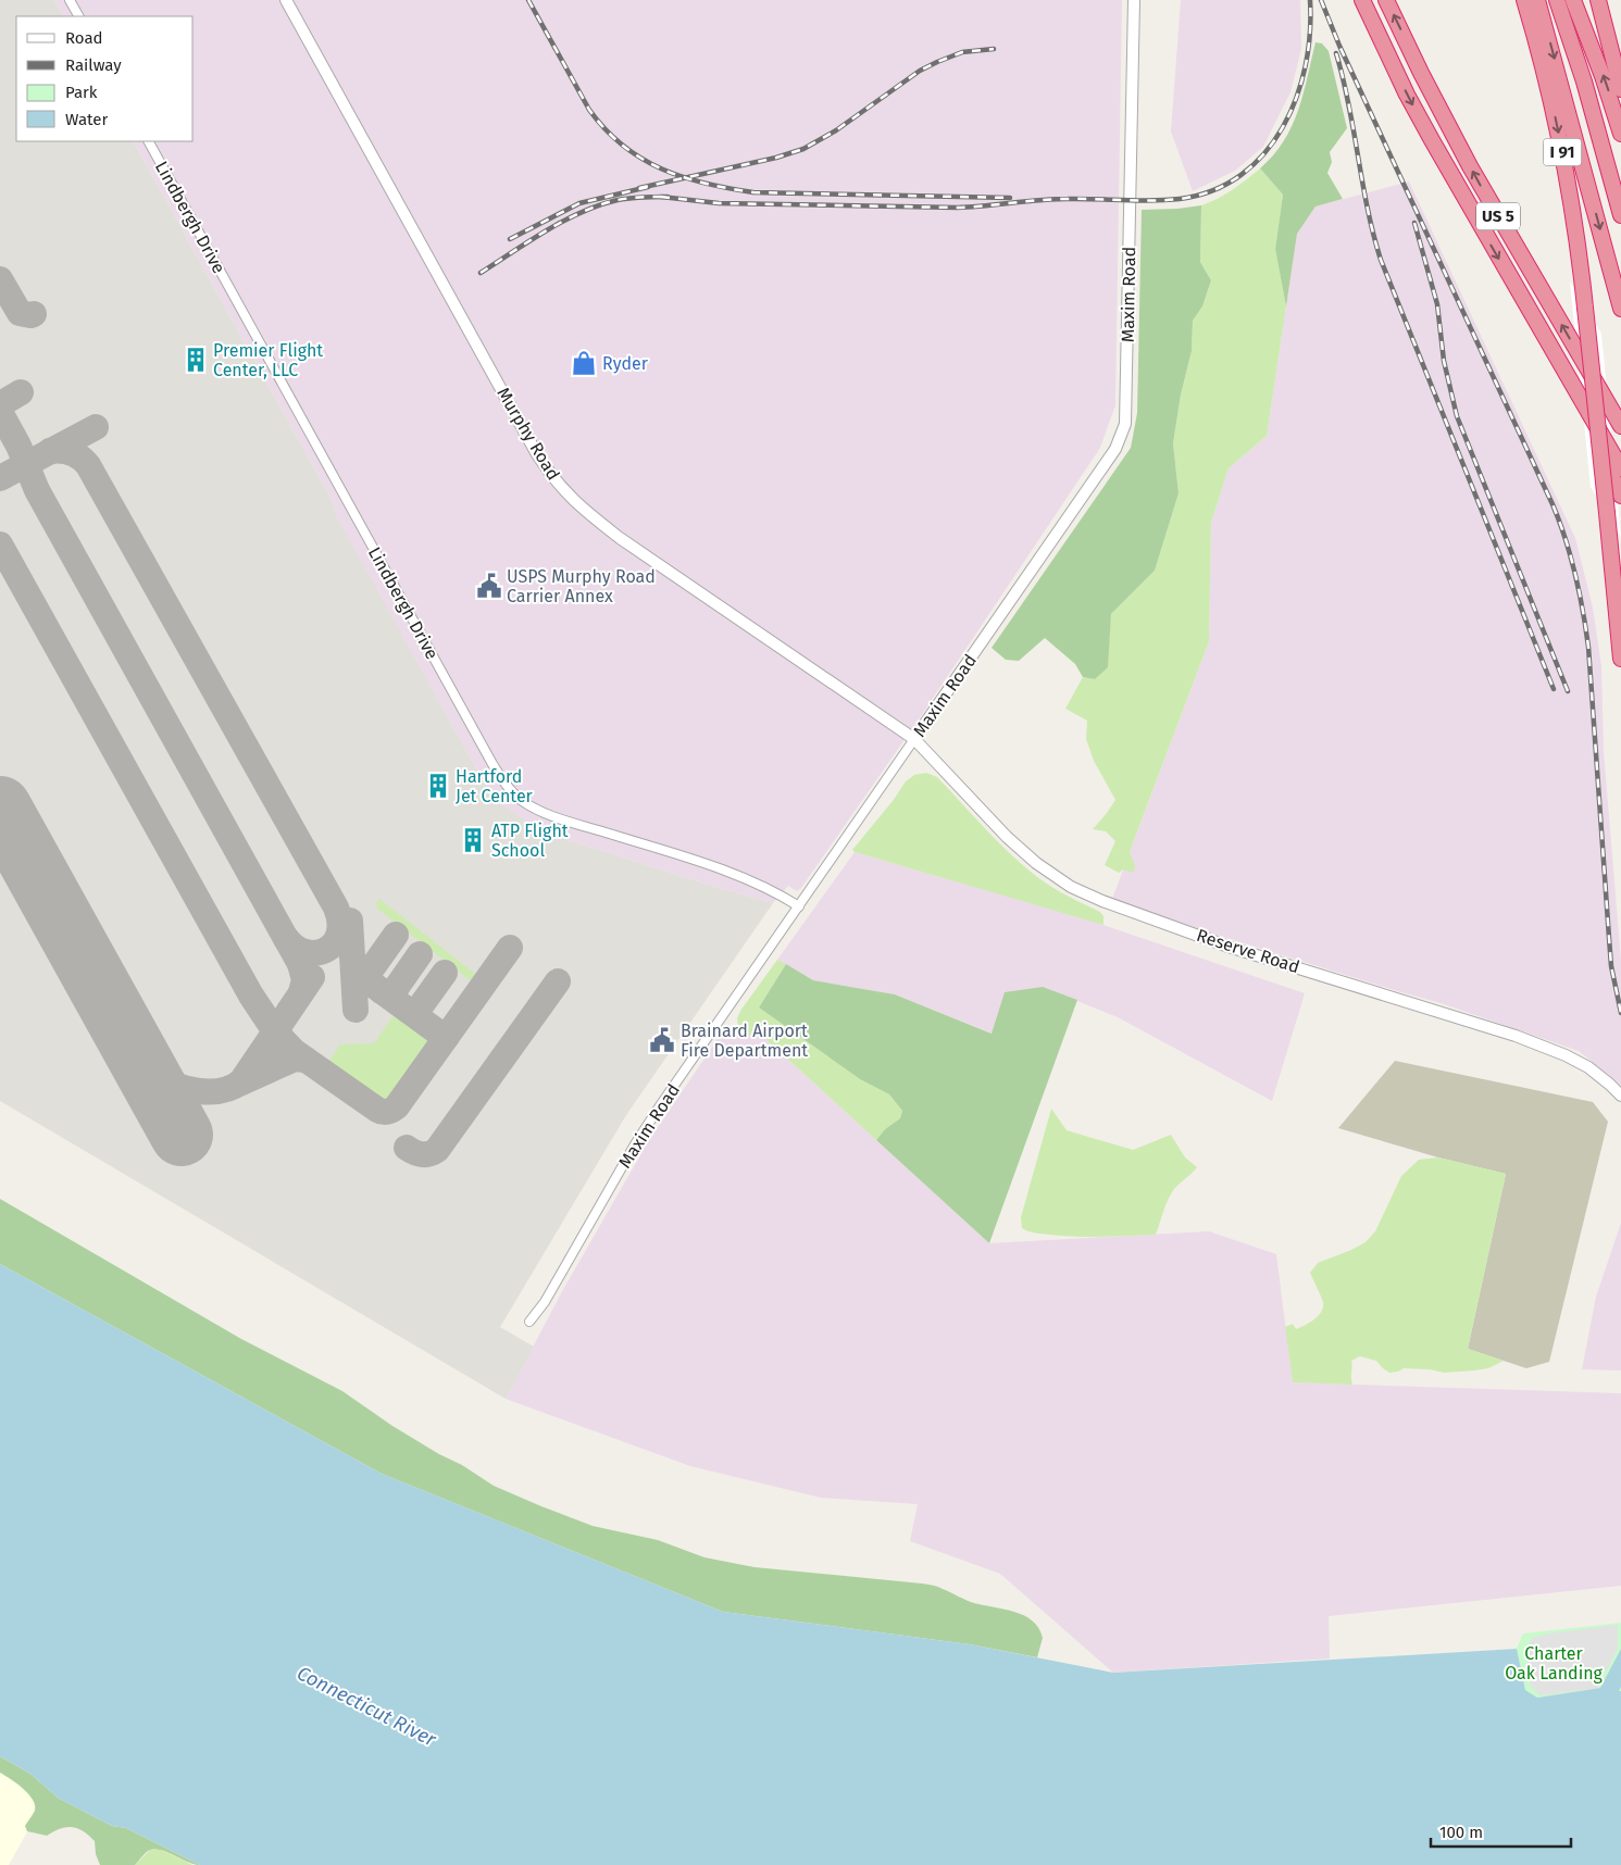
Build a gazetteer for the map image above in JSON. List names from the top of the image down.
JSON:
{
  "streets": {
    "highway": ["I 91", "US 5"],
    "street": [
      "Lindbergh Drive",
      "Maxim Road",
      "Murphy Road",
      "Reserve Road"
    ]
  },
  "crossings": [
    ["Lindbergh Drive", "Maxim Road"],
    ["Maxim Road", "Murphy Road"],
    ["Maxim Road", "Reserve Road"],
    ["Murphy Road", "Reserve Road"]
  ],
  "water": ["Connecticut River"],
  "parks": ["Charter Oak Landing"],
  "places": {
    "building": ["Premier Flight Center, LLC", "Hartford Jet Center", "ATP Flight School"],
    "shop": ["Ryder"],
    "public building": ["USPS Murphy Road Carrier Annex", "Brainard Airport Fire Department"]
  },
  "legend": [
    "Road",
    "Railway",
    "Park",
    "Water"
  ],
  "scale_bar": "100 m"
}
